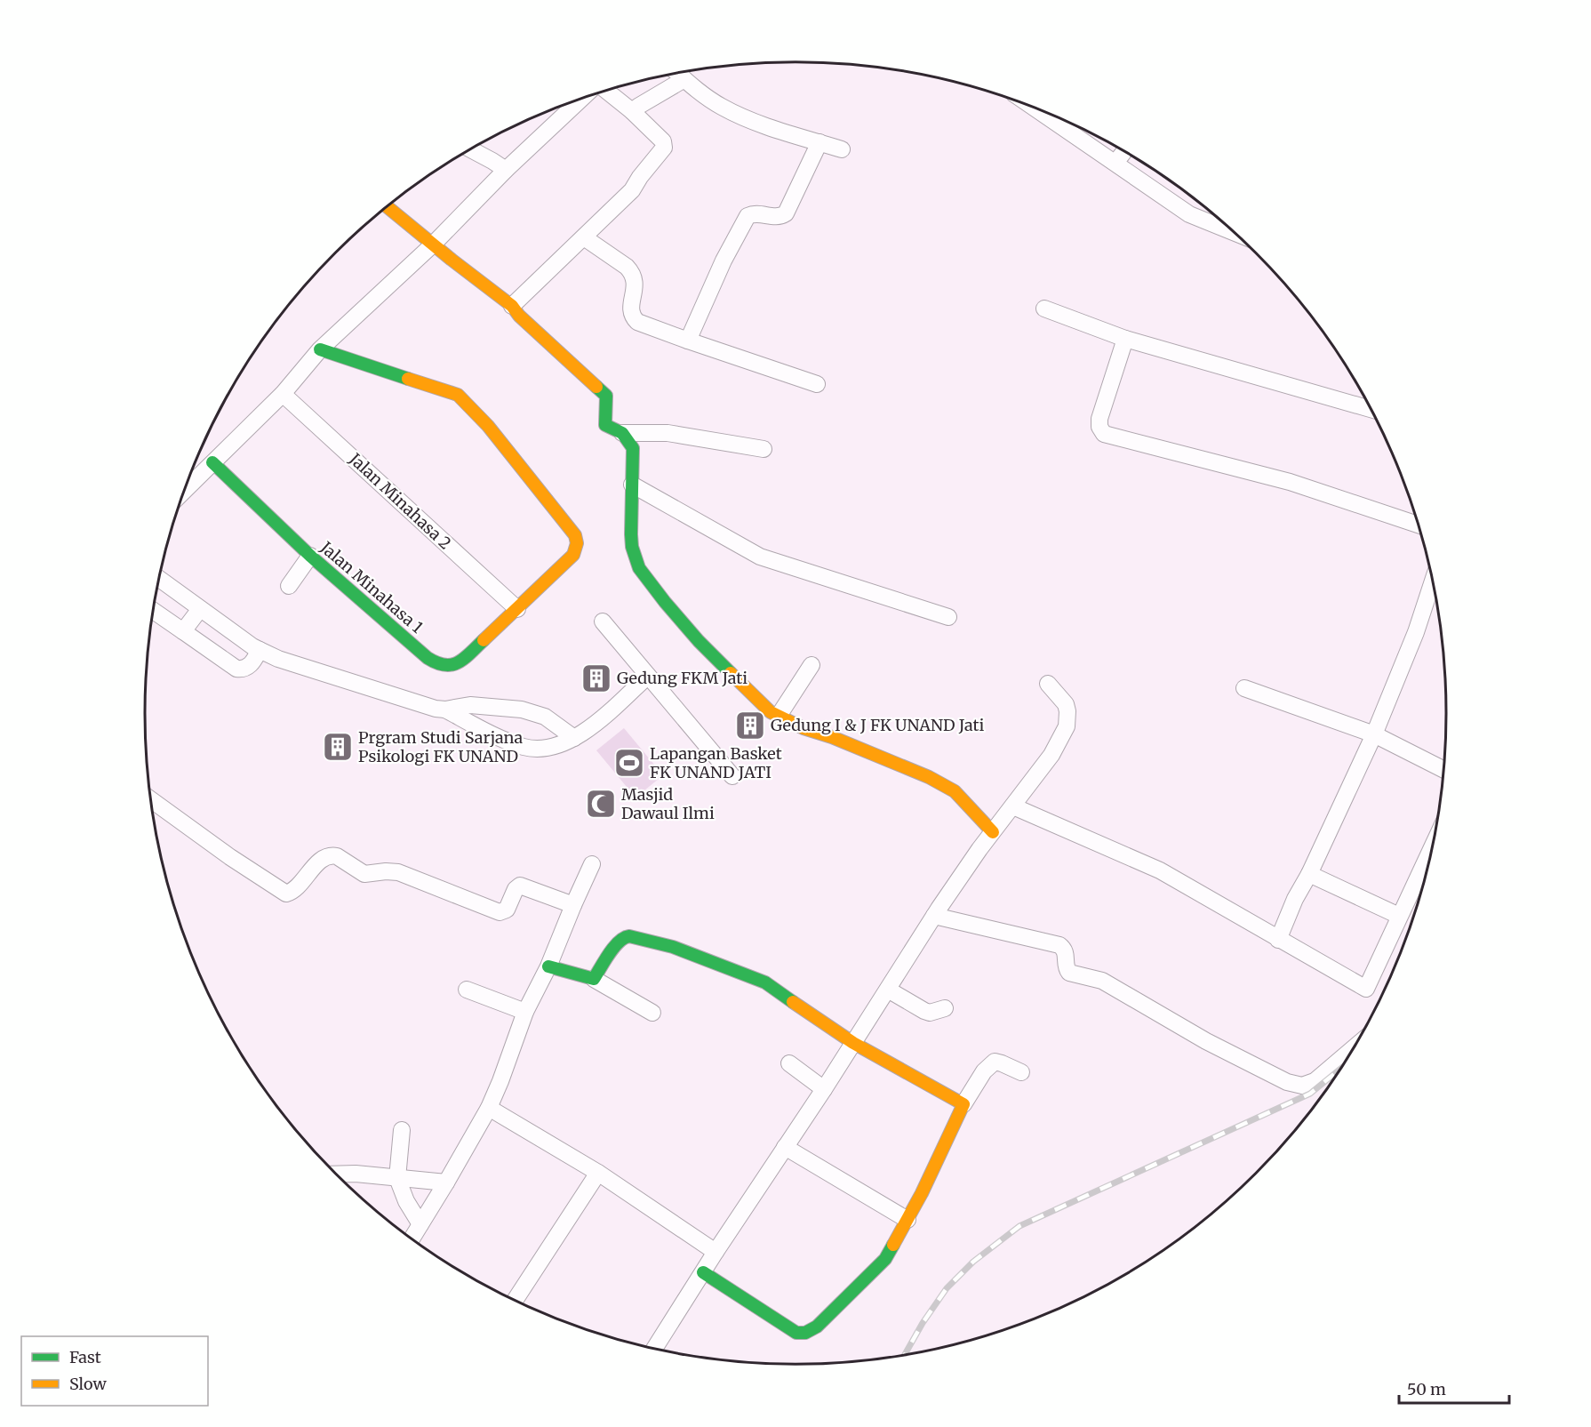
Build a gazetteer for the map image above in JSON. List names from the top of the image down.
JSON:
{
  "streets": {
    "street": ["Jalan Minahasa 2", "Jalan Minahasa 1"]
  },
  "crossings": [
    ["Jalan Minahasa 2", "Jalan Minahasa 1"]
  ],
  "places": {
    "building": ["Gedung FKM Jati", "Gedung I & J FK UNAND Jati", "Prgram Studi Sarjana Psikologi FK UNAND"],
    "sports": ["Lapangan Basket FK UNAND JATI"],
    "mosque": ["Masjid Dawaul Ilmi"]
  },
  "legend": ["Fast", "Slow"],
  "scale_bar": "50 m"
}
